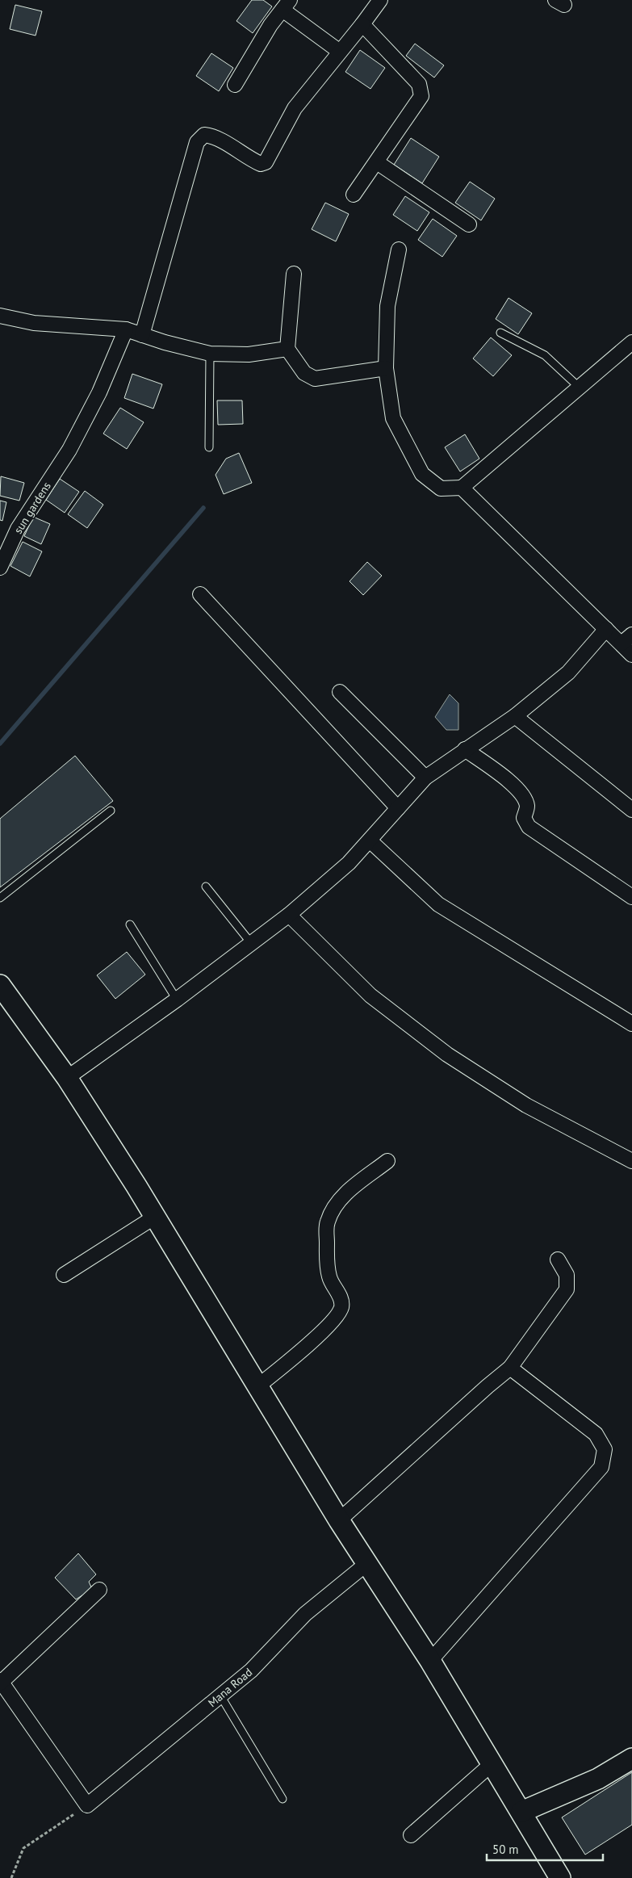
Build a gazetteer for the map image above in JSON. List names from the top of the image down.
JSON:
{
  "streets": {
    "street": ["sun gardens", "Mana Road"]
  },
  "scale_bar": "50 m"
}
